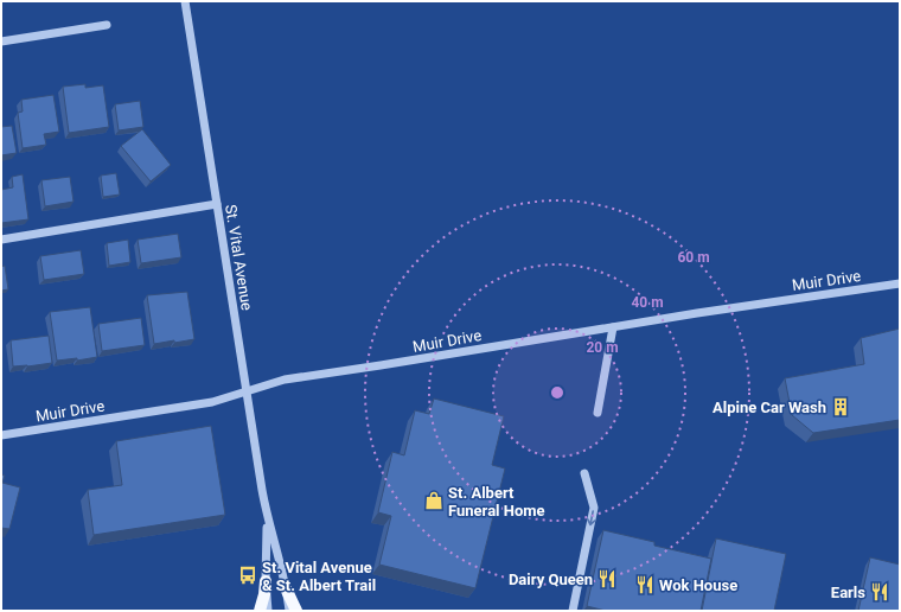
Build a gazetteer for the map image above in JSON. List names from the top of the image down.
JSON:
{
  "streets": {
    "street": ["St. Vital Avenue", "Muir Drive"]
  },
  "crossings": [
    ["St. Vital Avenue", "Muir Drive"]
  ],
  "places": {
    "building": ["Alpine Car Wash"],
    "shop": ["St. Albert Funeral Home"],
    "bus stop": ["St. Vital Avenue & St. Albert Trail"],
    "restaurant": ["Dairy Queen", "Wok House", "Earls"]
  },
  "rings": ["60 m", "40 m", "20 m"]
}
